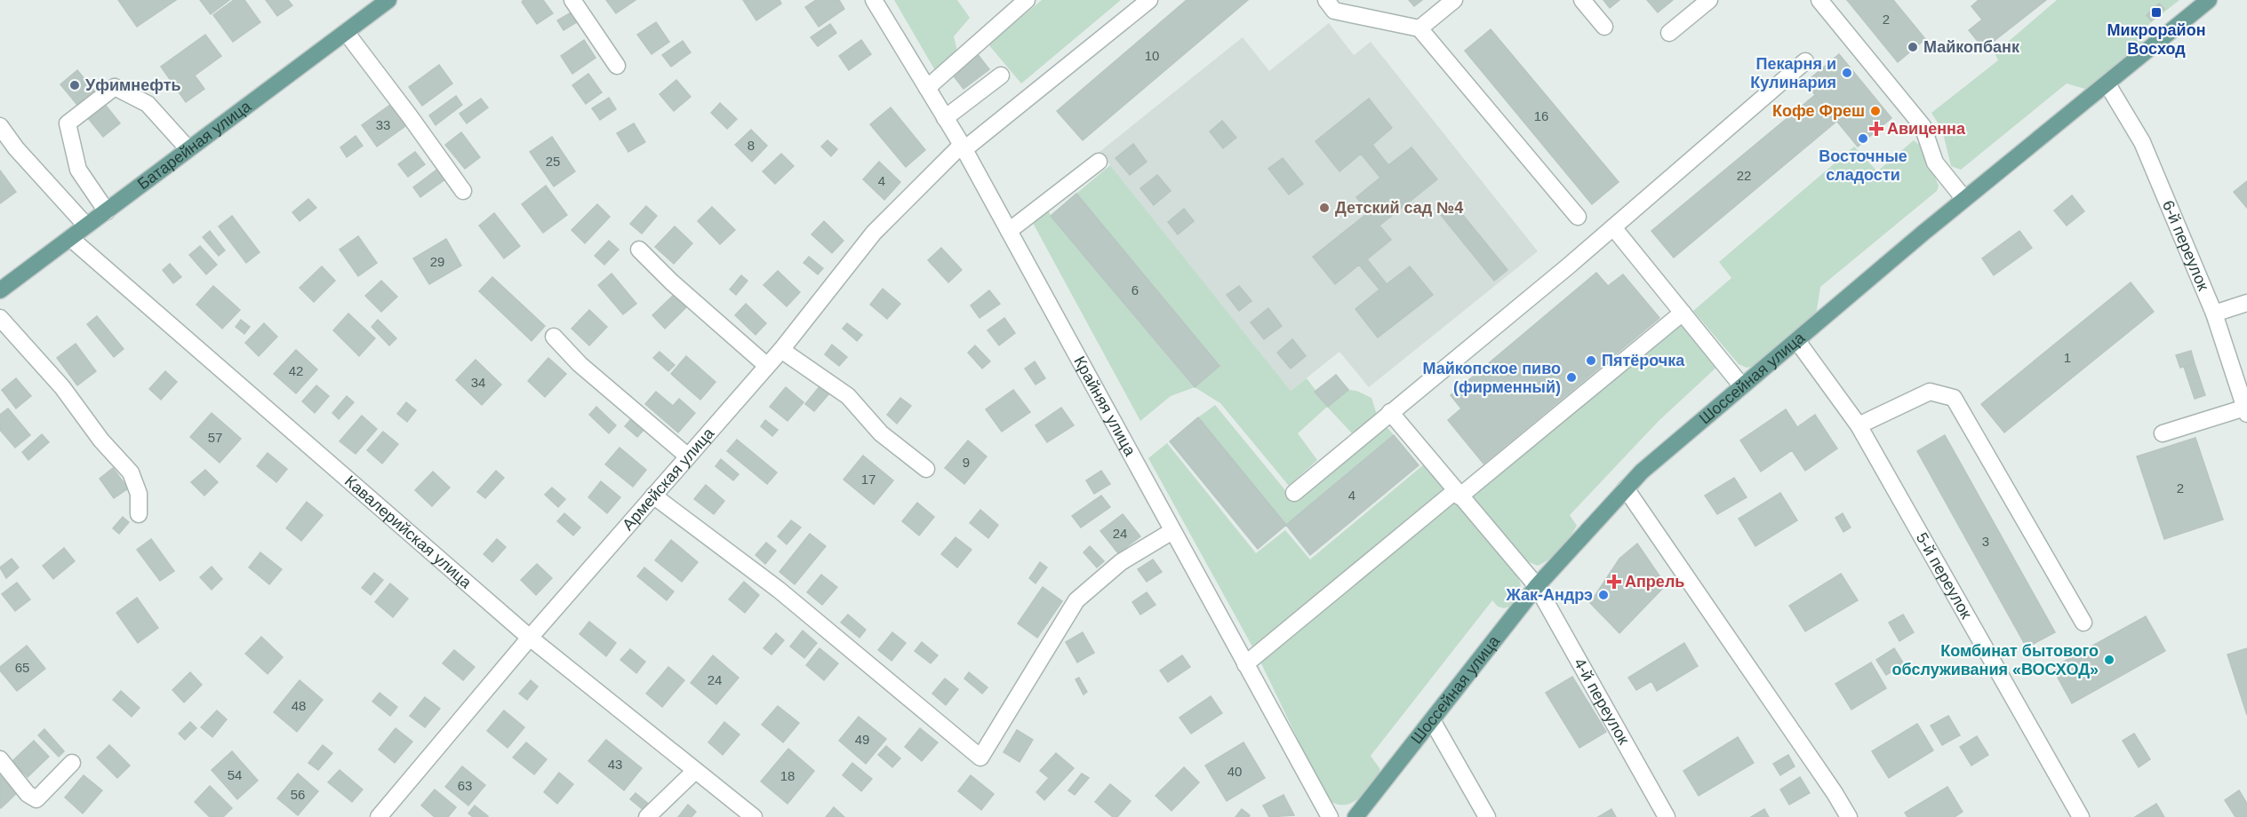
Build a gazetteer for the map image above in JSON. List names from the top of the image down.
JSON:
{
  "streets": {
    "main road": ["Батарейная улица", "Шоссейная улица"],
    "street": [
      "6-й переулок",
      "Крайняя улица",
      "Армейская улица",
      "Кавалерийская улица",
      "5-й переулок",
      "4-й переулок"
    ]
  },
  "crossings": [
    ["Батарейная улица", "Кавалерийская улица"],
    ["6-й переулок", "Шоссейная улица"],
    ["Шоссейная улица", "5-й переулок"],
    ["Шоссейная улица", "4-й переулок"],
    ["Крайняя улица", "Армейская улица"],
    ["Армейская улица", "Кавалерийская улица"]
  ],
  "places": {
    "transit": ["Микрорайон Восход"],
    "other": [
      "Майкопбанк",
      "Пекарня и Кулинария",
      "Уфимнефть",
      "Кофе Фреш",
      "Восточные сладости",
      "Детский сад №4",
      "Пятёрочка",
      "Майкопское пиво (фирменный)",
      "Жак-Андрэ",
      "Комбинат бытового обслуживания «ВОСХОД»"
    ],
    "health": ["Авиценна", "Апрель"]
  },
  "house_numbers": [
    "2",
    "10",
    "16",
    "33",
    "8",
    "25",
    "22",
    "4",
    "29",
    "6",
    "1",
    "42",
    "34",
    "57",
    "9",
    "17",
    "2",
    "4",
    "24",
    "3",
    "65",
    "24",
    "48",
    "49",
    "43",
    "40",
    "54",
    "18",
    "63",
    "56"
  ]
}
